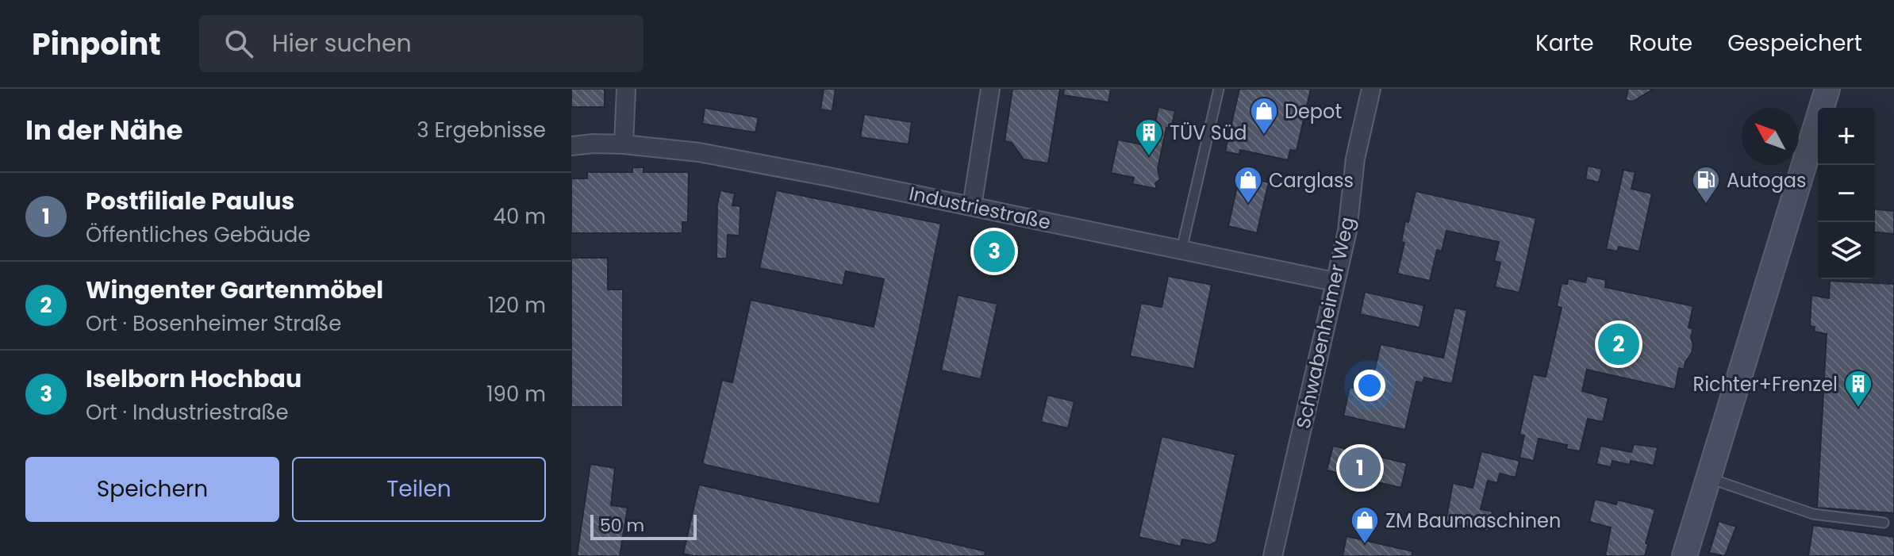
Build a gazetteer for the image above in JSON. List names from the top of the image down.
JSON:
{
  "streets": {
    "street": ["Industriestraße", "Schwabenheimer Weg"]
  },
  "crossings": [
    ["Industriestraße", "Schwabenheimer Weg"]
  ],
  "places": {
    "shop": ["Depot", "Carglass", "ZM Baumaschinen"],
    "building": ["TÜV Süd", "Richter+Frenzel"],
    "fuel station": ["Autogas"]
  },
  "scale_bar": "50 m",
  "north": "top left",
  "page": {
    "header": "Pinpoint",
    "search": "Hier suchen",
    "nav": ["Karte", "Route", "Gespeichert"],
    "heading": ["In der Nähe", "3 Ergebnisse"],
    "map_buttons": ["+", "−"],
    "list": [
      {
        "mark": "1",
        "name": "Postfiliale Paulus",
        "note": "Öffentliches Gebäude",
        "value": "40 m"
      },
      {
        "mark": "2",
        "name": "Wingenter Gartenmöbel",
        "note": "Ort · Bosenheimer Straße",
        "value": "120 m"
      },
      {
        "mark": "3",
        "name": "Iselborn Hochbau",
        "note": "Ort · Industriestraße",
        "value": "190 m"
      }
    ],
    "pins": ["3", "2", "1"],
    "buttons": ["Speichern", "Teilen"],
    "scale": "50 m"
  }
}
